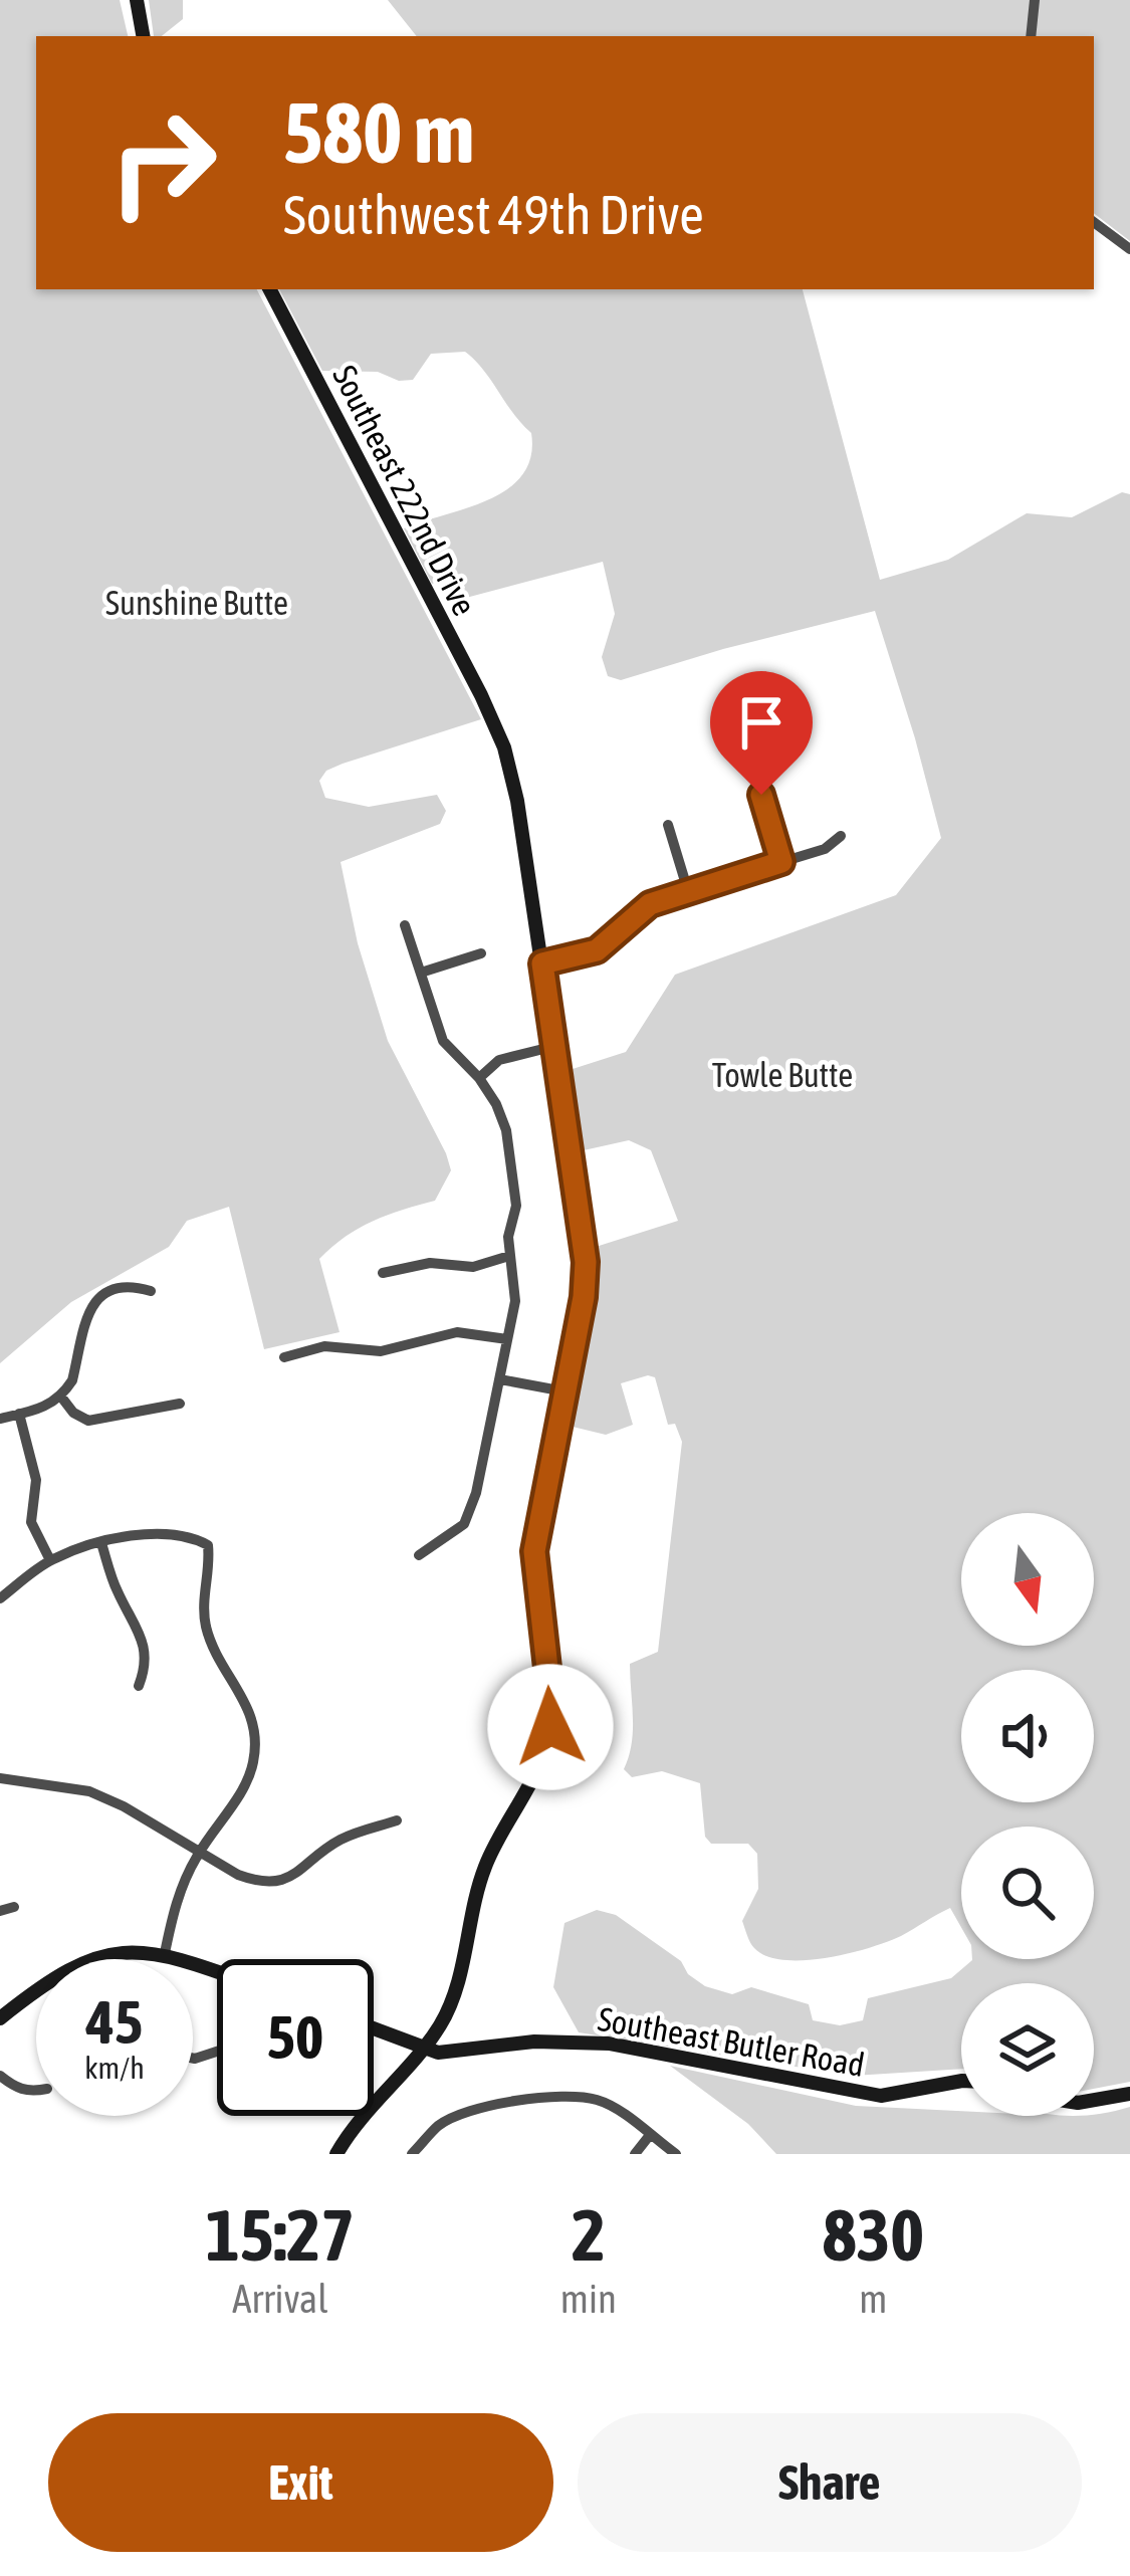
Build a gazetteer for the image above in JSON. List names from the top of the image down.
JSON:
{
  "streets": {
    "main road": ["Southeast 222nd Drive", "Southeast Butler Road"]
  },
  "crossings": [
    ["Southeast 222nd Drive", "Southeast Butler Road"]
  ],
  "parks": ["Sunshine Butte", "Towle Butte"],
  "north": "bottom",
  "page": {
    "turn": ["580 m", "Southwest 49th Drive"],
    "speed": "45 km/h",
    "limit": "50",
    "eta": [
      "15:27",
      "Arrival",
      "2",
      "min",
      "830",
      "m"
    ],
    "buttons": ["Exit", "Share"]
  }
}
